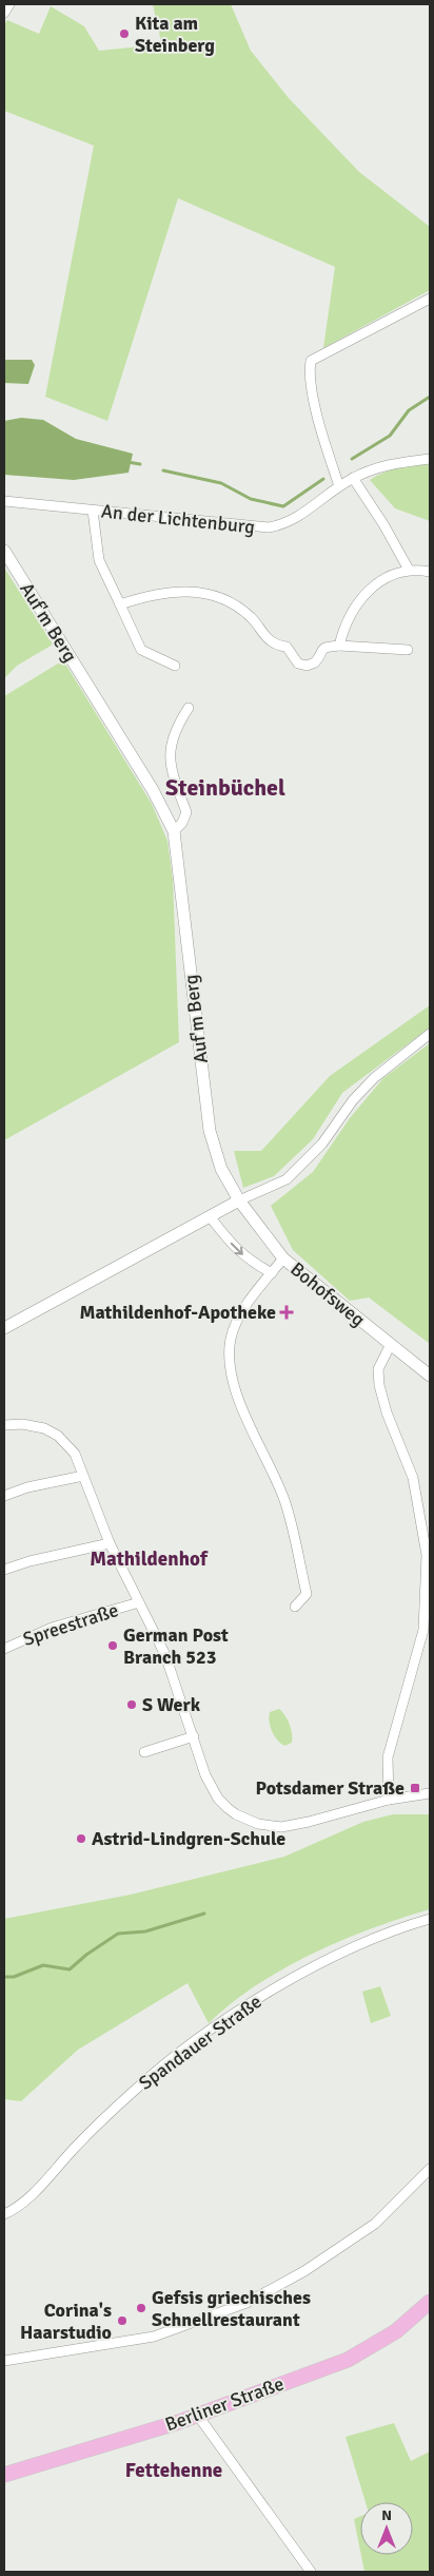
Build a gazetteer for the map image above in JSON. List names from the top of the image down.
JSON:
{
  "streets": {
    "main road": ["Berliner Straße"],
    "street": [
      "An der Lichtenburg",
      "Auf'm Berg",
      "Bohofsweg",
      "Spreestraße",
      "Spandauer Straße"
    ]
  },
  "crossings": [
    ["Auf'm Berg", "Bohofsweg"]
  ],
  "districts": ["Steinbüchel", "Mathildenhof", "Fettehenne"],
  "places": {
    "other": [
      "Kita am Steinberg",
      "German Post Branch 523",
      "S Werk",
      "Astrid-Lindgren-Schule",
      "Gefsis griechisches Schnellrestaurant",
      "Corina's Haarstudio"
    ],
    "health": ["Mathildenhof-Apotheke"],
    "transit": ["Potsdamer Straße"]
  },
  "north": "top"
}
